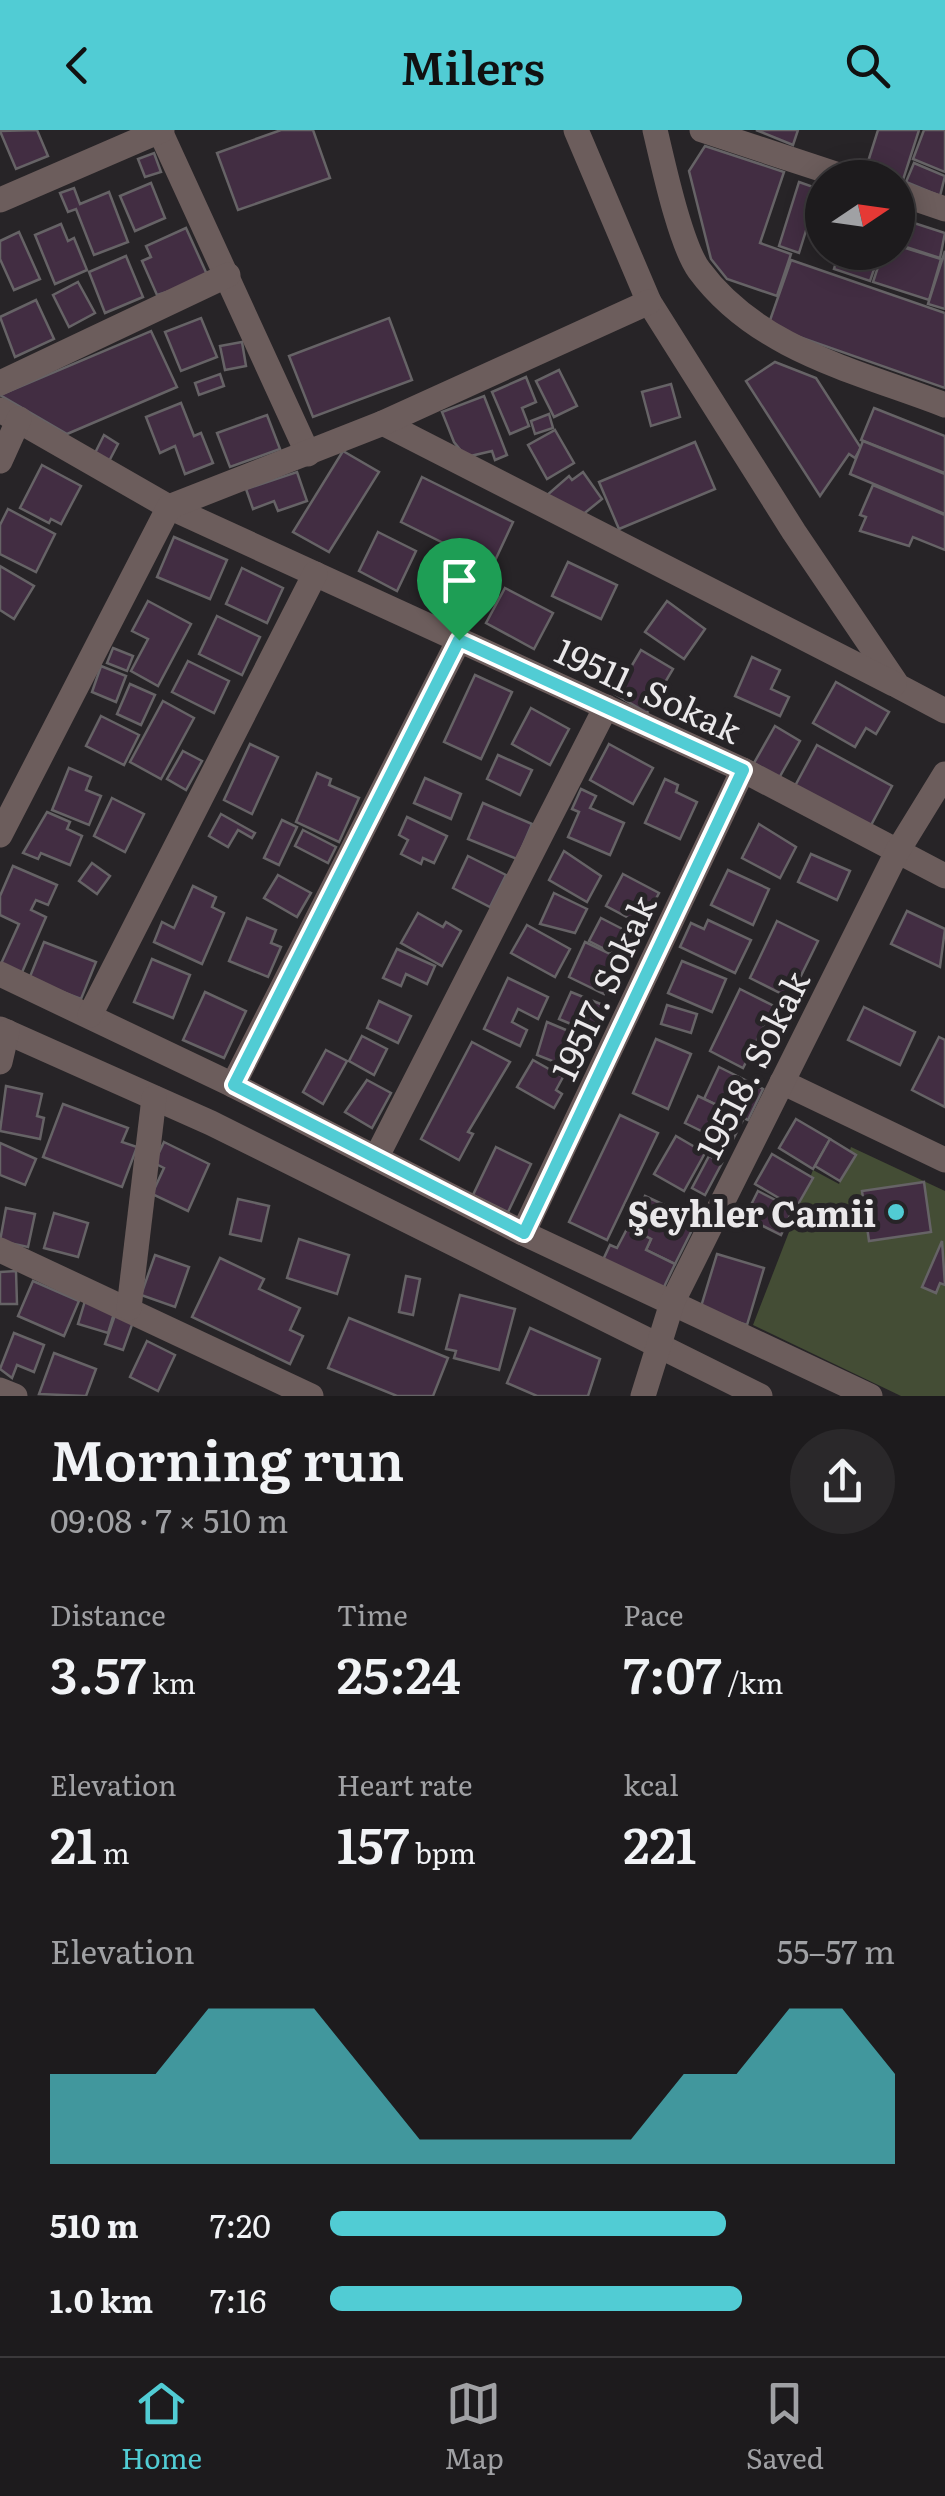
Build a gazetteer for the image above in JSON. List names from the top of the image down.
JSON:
{
  "streets": {
    "street": ["19511. Sokak", "19517. Sokak", "19518. Sokak"]
  },
  "crossings": [
    ["19511. Sokak", "19517. Sokak"],
    ["19511. Sokak", "19518. Sokak"]
  ],
  "places": ["Şeyhler Camii"],
  "north": "right",
  "page": {
    "header": "Milers",
    "heading": ["Morning run", "09:08 · 7 × 510 m"],
    "stats": [
      ["Distance", "3.57 km"],
      ["Time", "25:24"],
      ["Pace", "7:07 /km"],
      ["Elevation", "21 m"],
      ["Heart rate", "157 bpm"],
      ["kcal", "221"]
    ],
    "chart": ["Elevation", "55–57 m"],
    "list": [
      {
        "name": "510 m",
        "note": "7:20"
      },
      {
        "name": "1.0 km",
        "note": "7:16"
      }
    ],
    "tabs": ["Home", "Map", "Saved"]
  }
}
